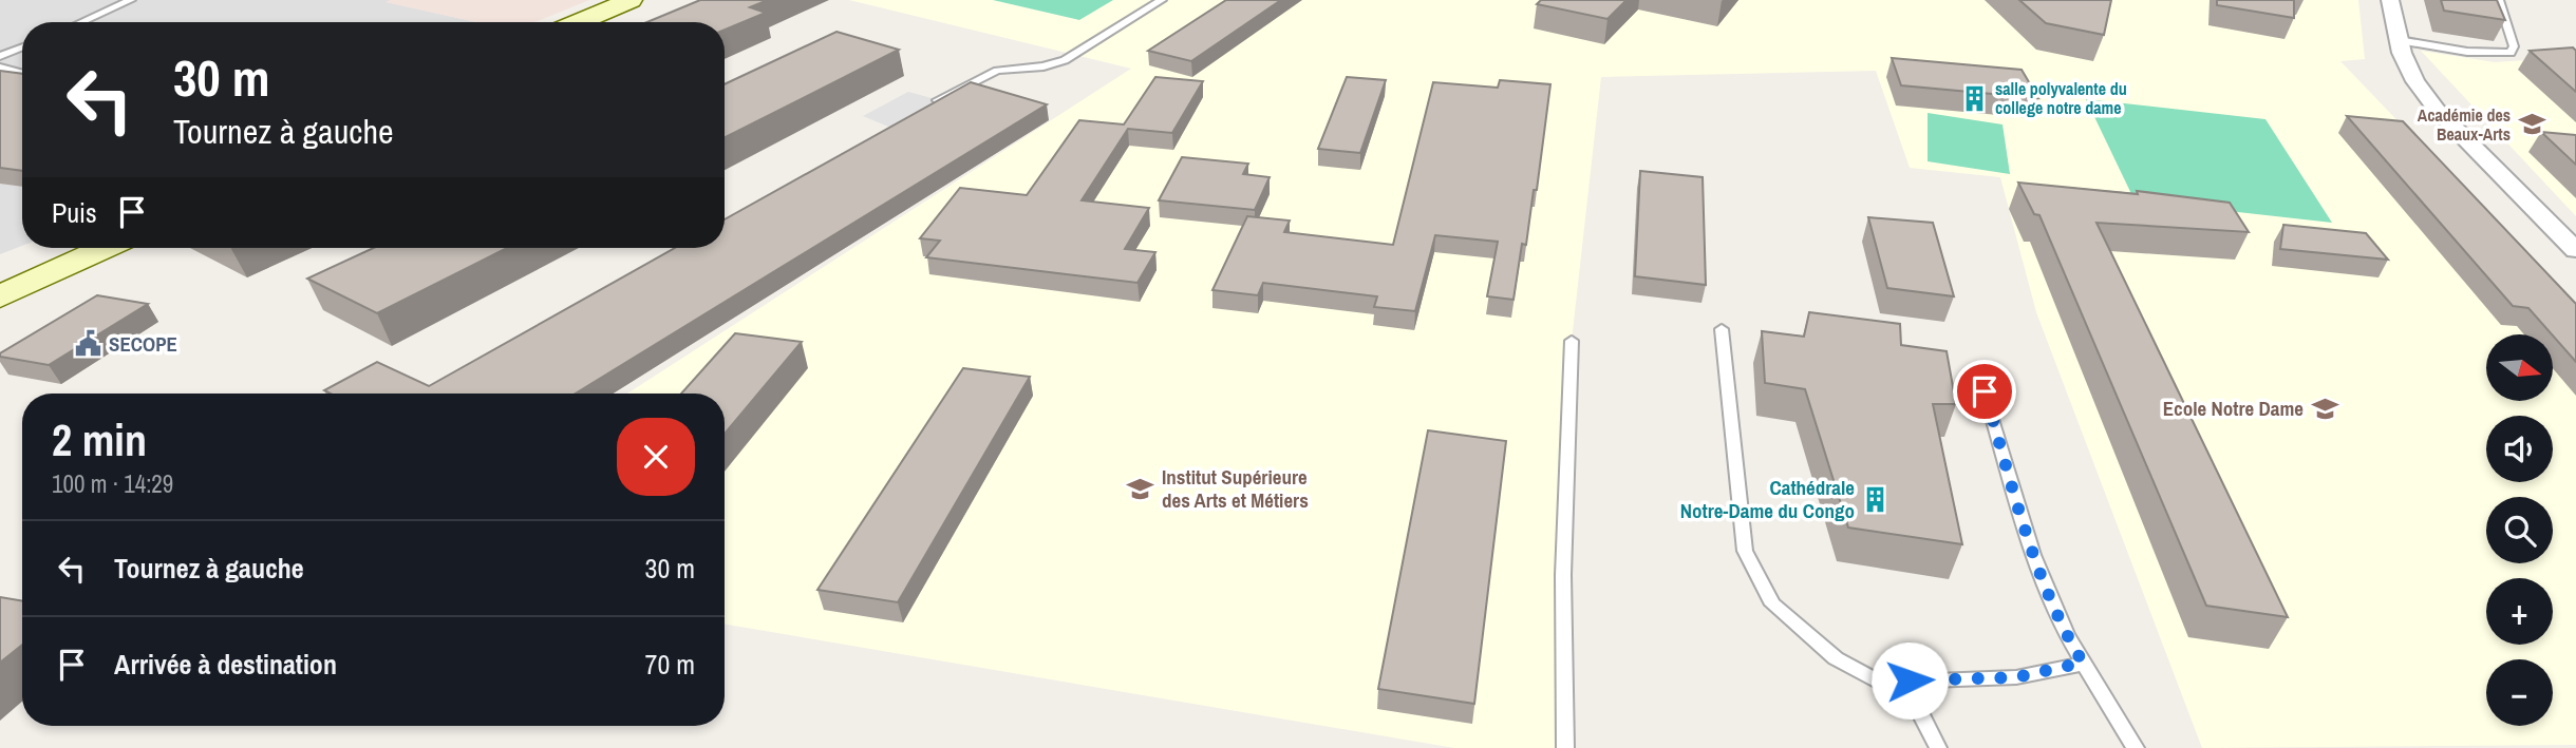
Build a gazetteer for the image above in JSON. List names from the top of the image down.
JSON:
{
  "places": {
    "building": ["salle polyvalente du college notre dame", "Cathédrale Notre-Dame du Congo"],
    "school or university": ["Académie des Beaux-Arts", "Ecole Notre Dame", "Institut Supérieure des Arts et Métiers"],
    "public building": ["SECOPE"]
  },
  "north": "right",
  "page": {
    "turn": ["30 m", "Tournez à gauche"],
    "then": "Puis",
    "map_buttons": ["+", "−"],
    "heading": ["2 min", "100 m · 14:29"],
    "list": [
      {
        "name": "Tournez à gauche",
        "value": "30 m"
      },
      {
        "name": "Arrivée à destination",
        "value": "70 m"
      }
    ]
  }
}
